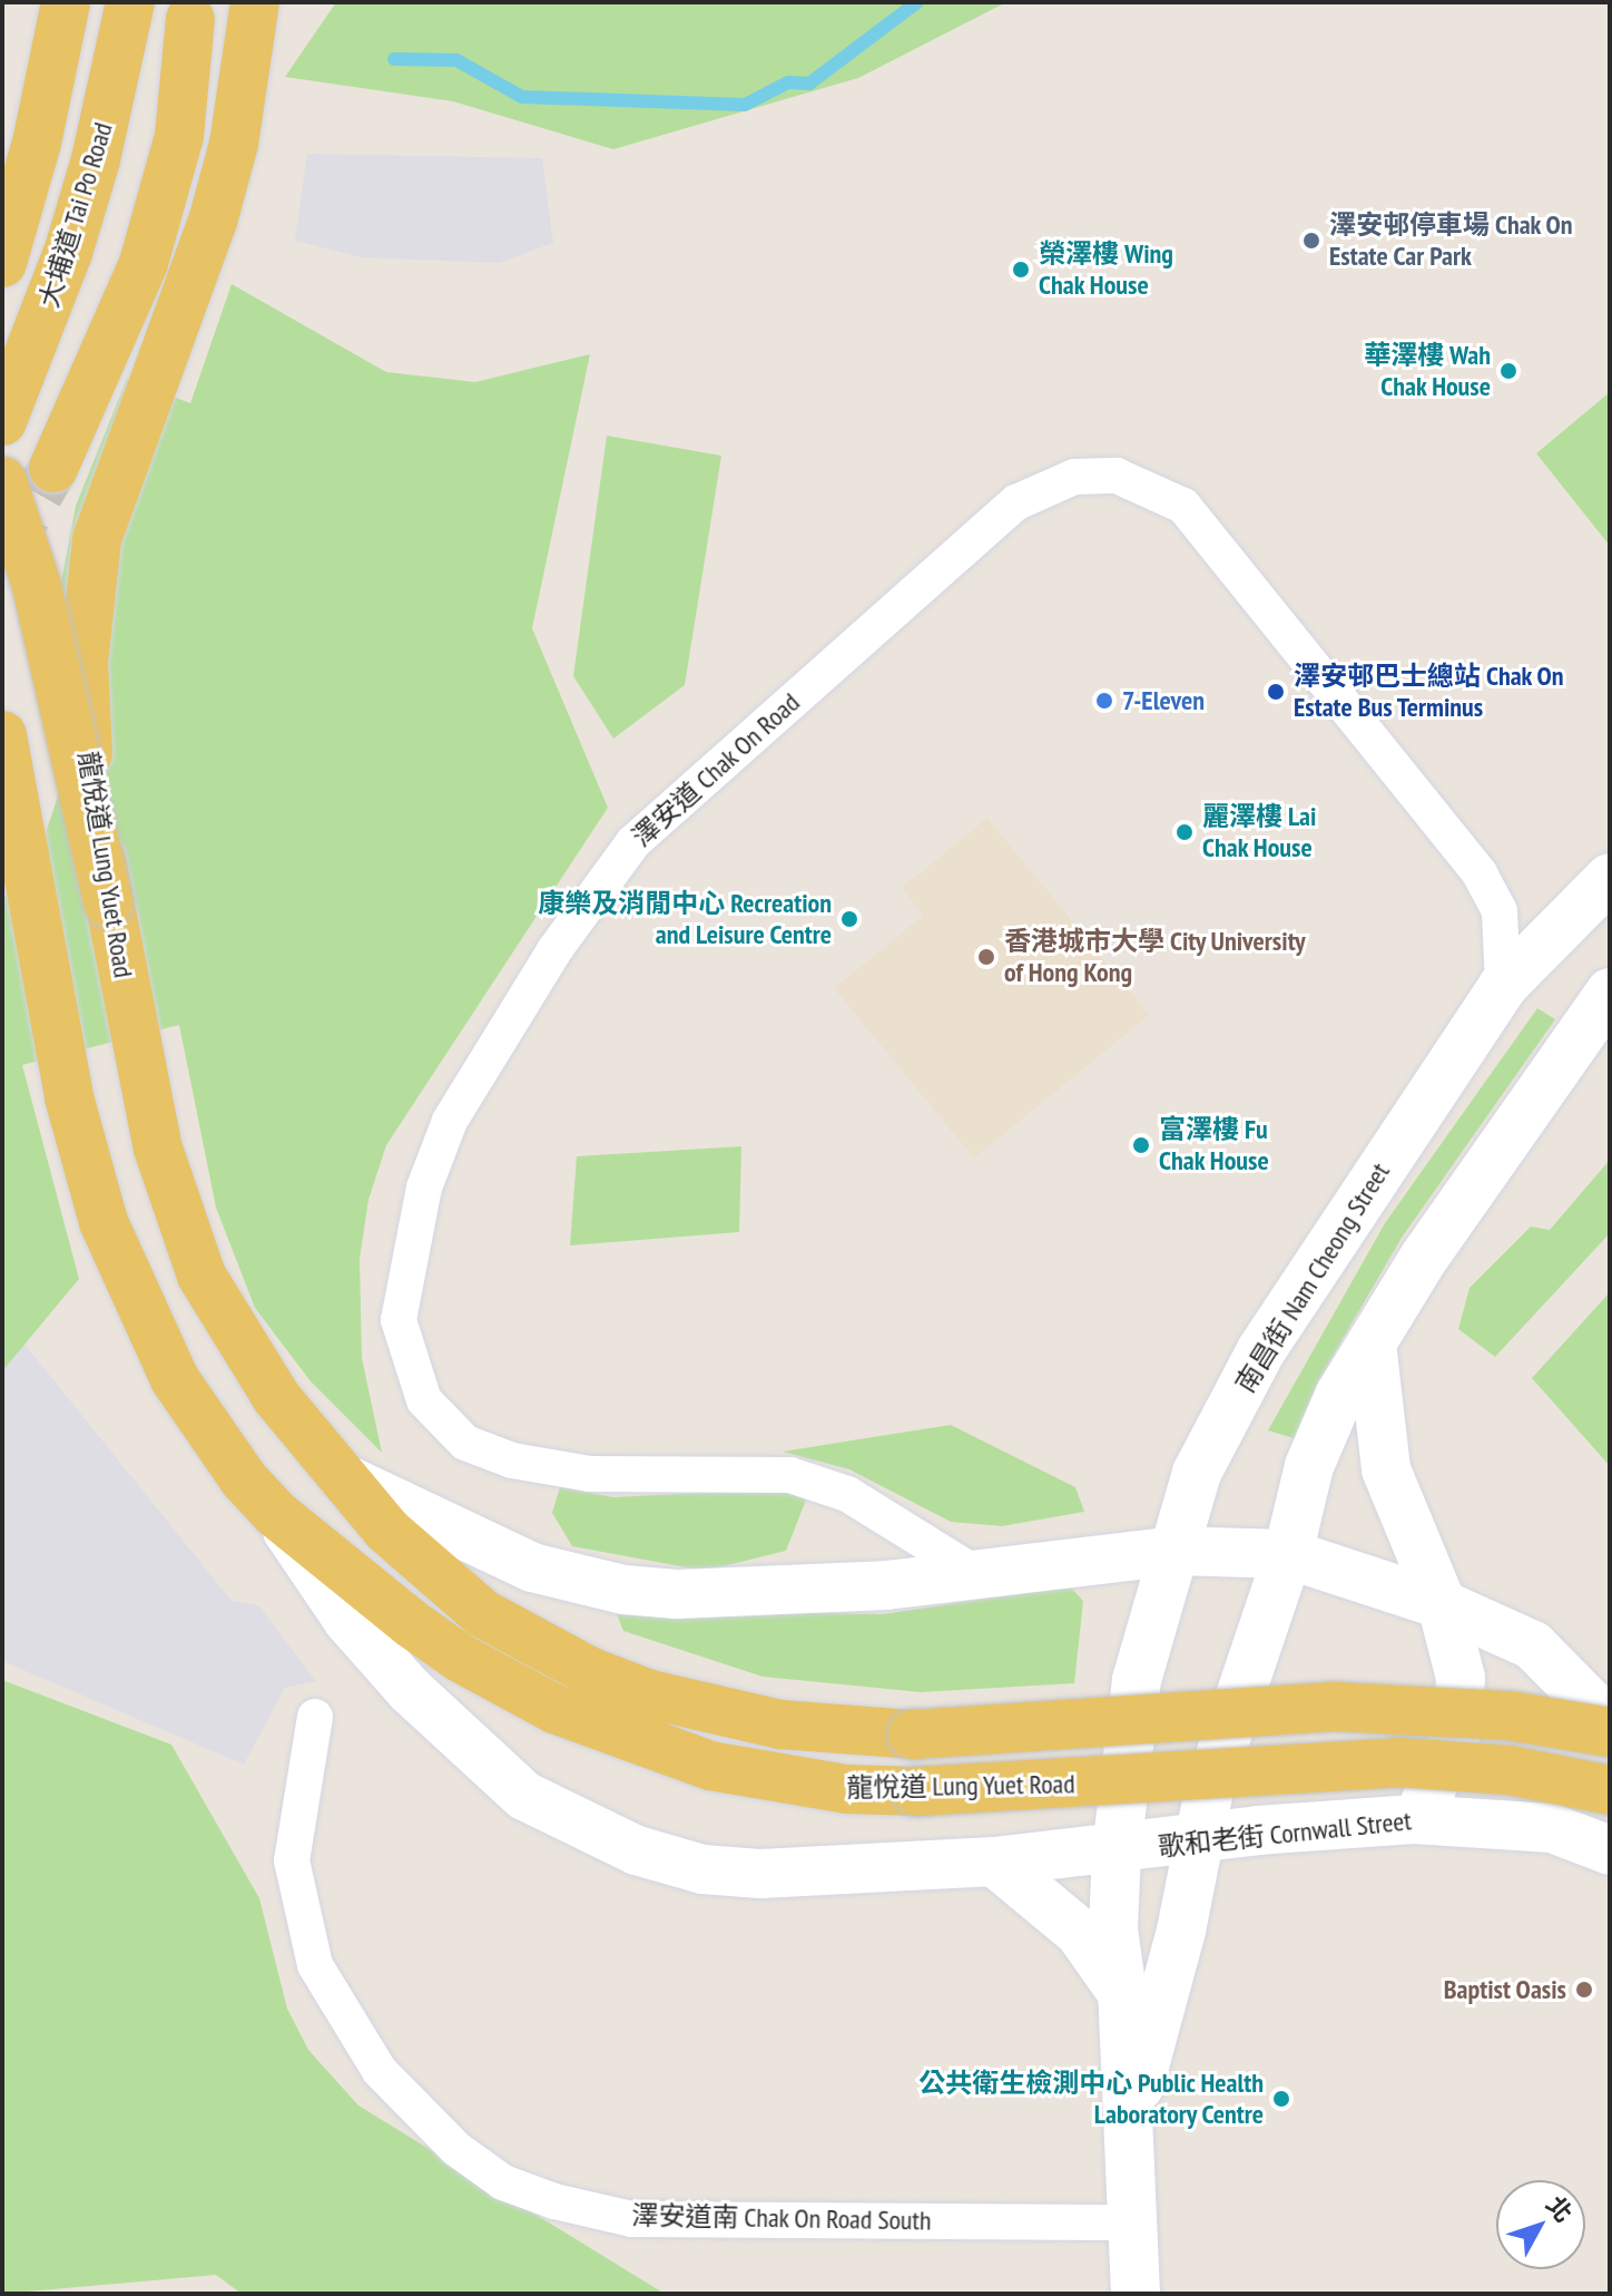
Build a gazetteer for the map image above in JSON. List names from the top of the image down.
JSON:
{
  "streets": {
    "main road": [
      "大埔道 Tai Po Road",
      "龍悅道 Lung Yuet Road",
      "南昌街 Nam Cheong Street",
      "歌和老街 Cornwall Street"
    ],
    "street": ["澤安道 Chak On Road", "澤安道南 Chak On Road South"]
  },
  "crossings": [
    ["澤安道 Chak On Road", "龍悅道 Lung Yuet Road"],
    ["澤安道 Chak On Road", "南昌街 Nam Cheong Street"],
    ["龍悅道 Lung Yuet Road", "南昌街 Nam Cheong Street"],
    ["龍悅道 Lung Yuet Road", "歌和老街 Cornwall Street"],
    ["南昌街 Nam Cheong Street", "歌和老街 Cornwall Street"],
    ["南昌街 Nam Cheong Street", "澤安道南 Chak On Road South"]
  ],
  "places": [
    "澤安邨停車場 Chak On Estate Car Park",
    "榮澤樓 Wing Chak House",
    "華澤樓 Wah Chak House",
    "澤安邨巴士總站 Chak On Estate Bus Terminus",
    "7-Eleven",
    "麗澤樓 Lai Chak House",
    "康樂及消閒中心 Recreation and Leisure Centre",
    "香港城市大學 City University of Hong Kong",
    "富澤樓 Fu Chak House",
    "Baptist Oasis",
    "公共衛生檢測中心 Public Health Laboratory Centre"
  ],
  "north": "top right"
}
